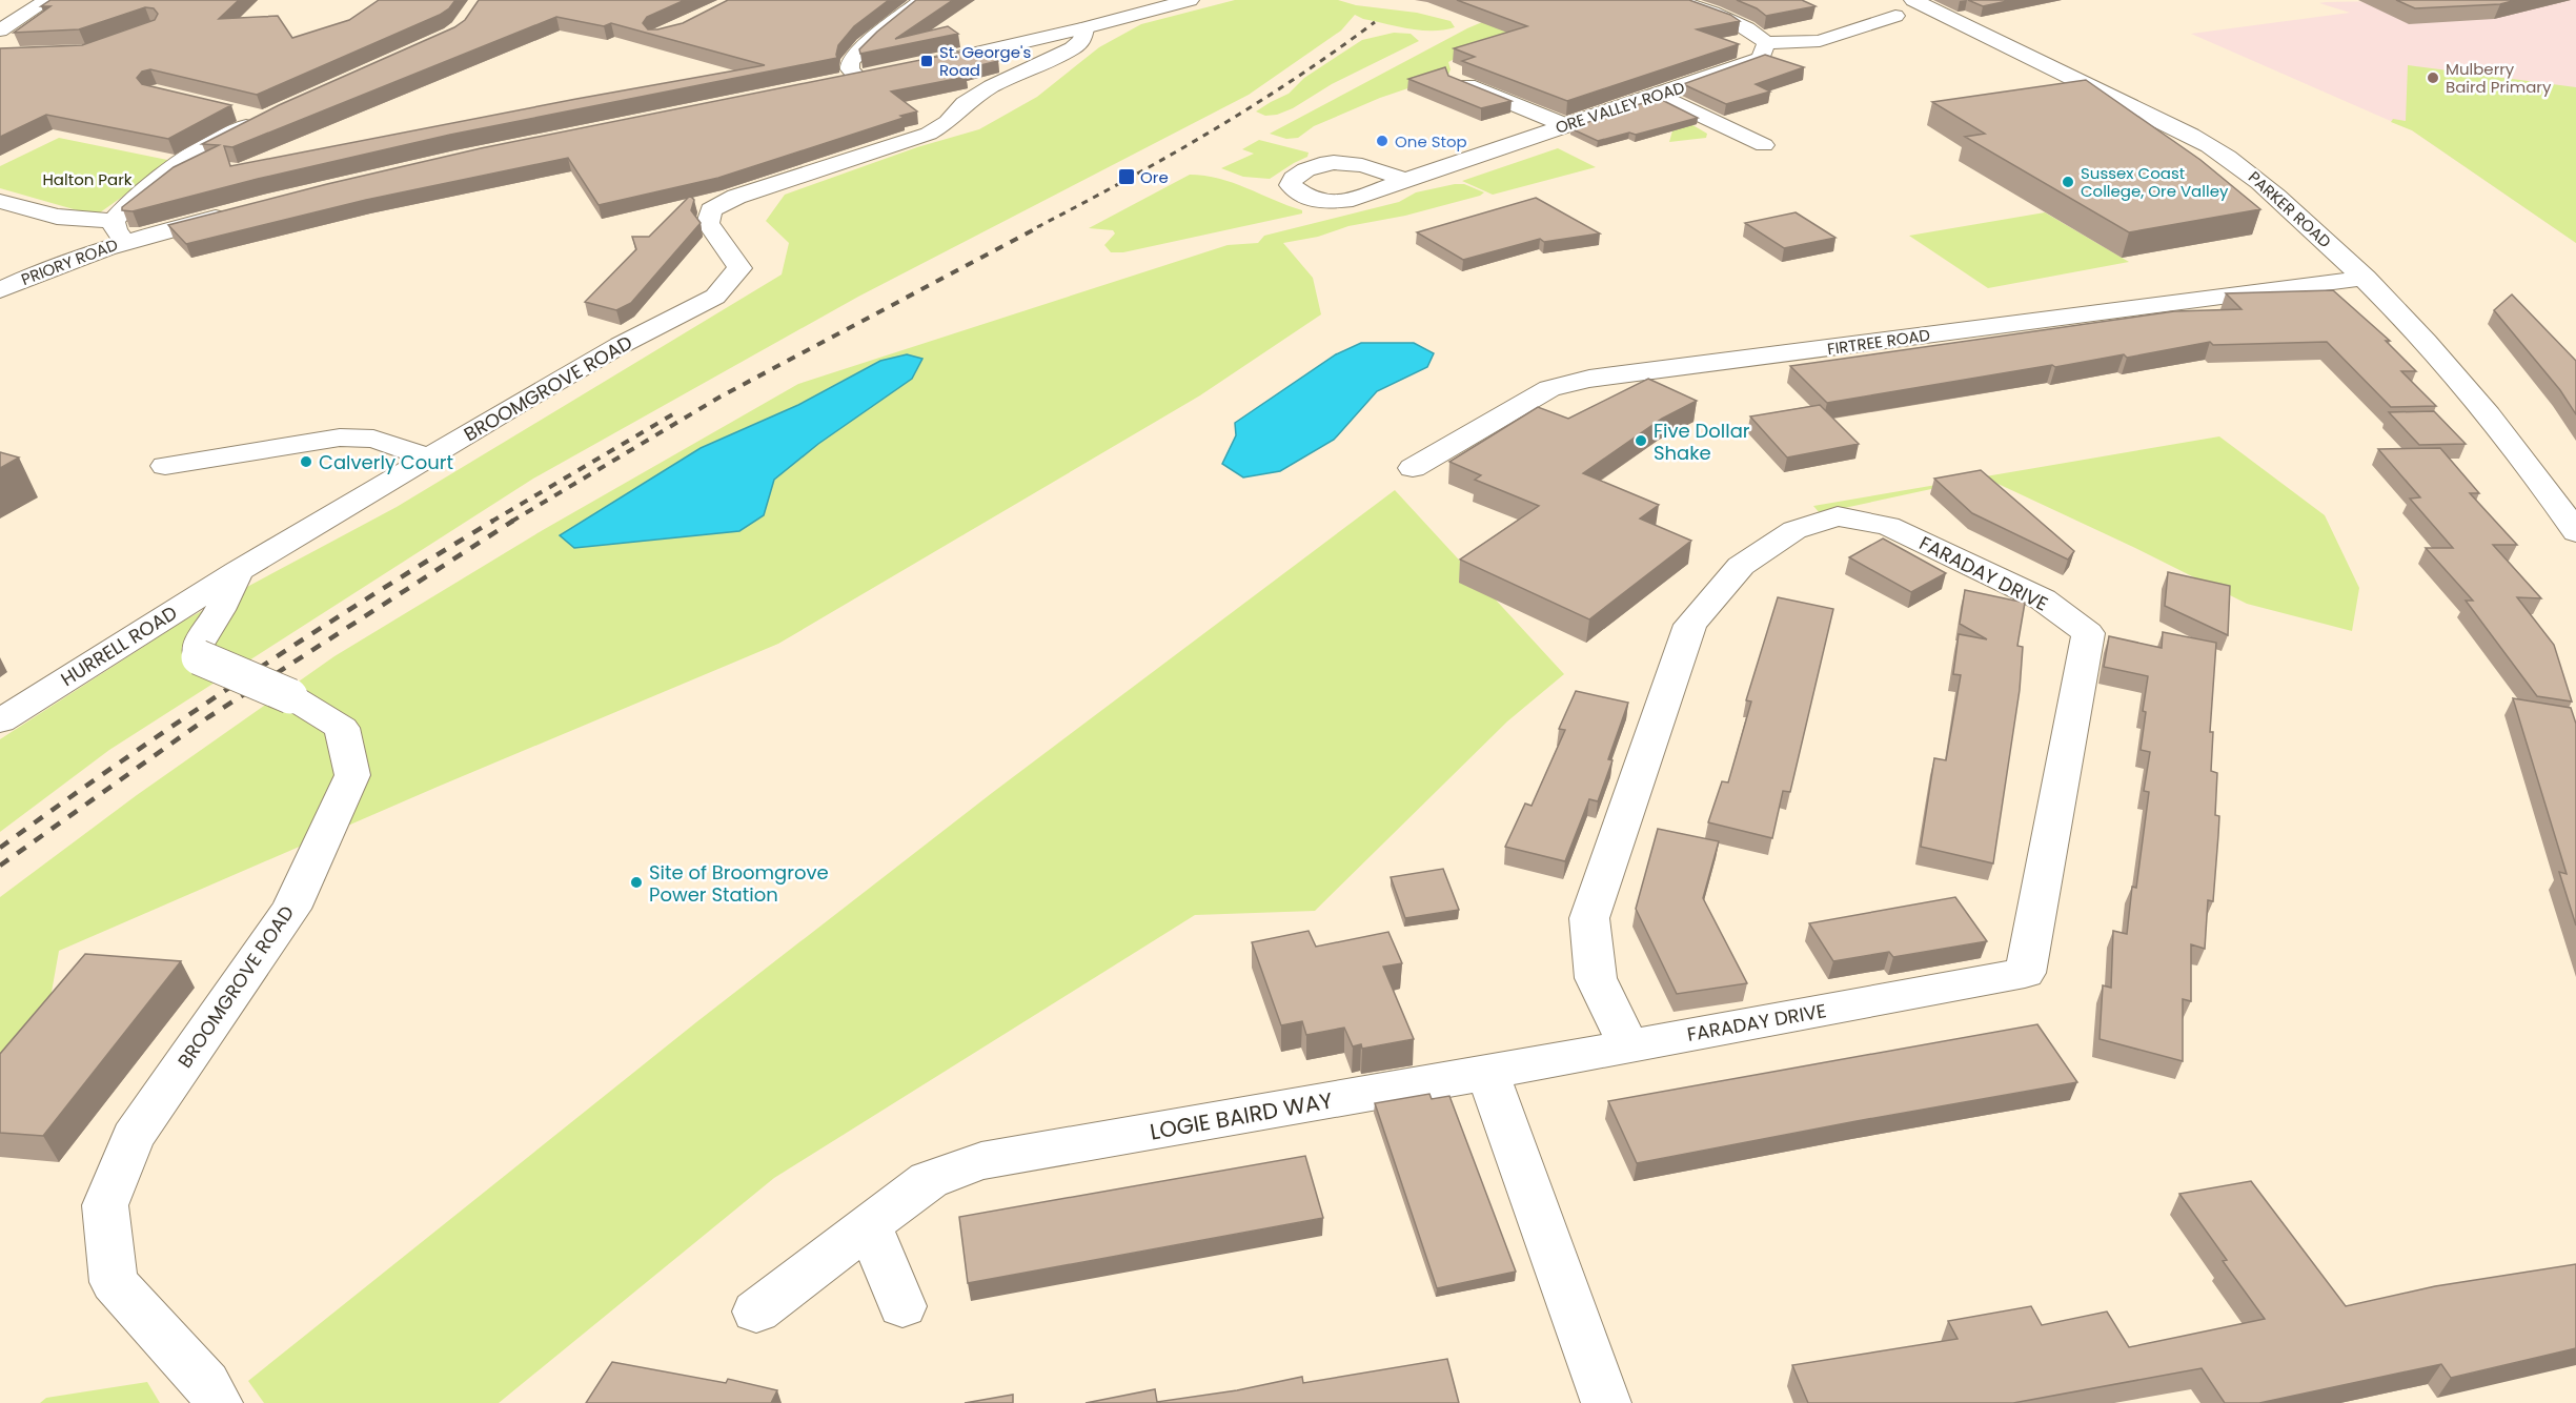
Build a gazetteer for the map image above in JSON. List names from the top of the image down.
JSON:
{
  "streets": {
    "street": [
      "ORE VALLEY ROAD",
      "PARKER ROAD",
      "PRIORY ROAD",
      "FIRTREE ROAD",
      "BROOMGROVE ROAD",
      "FARADAY DRIVE",
      "HURRELL ROAD",
      "LOGIE BAIRD WAY"
    ]
  },
  "crossings": [
    ["PARKER ROAD", "FIRTREE ROAD"],
    ["BROOMGROVE ROAD", "HURRELL ROAD"],
    ["FARADAY DRIVE", "LOGIE BAIRD WAY"]
  ],
  "parks": ["Halton Park"],
  "places": {
    "transit": ["St. George's Road", "Ore"],
    "other": [
      "Mulberry Baird Primary",
      "One Stop",
      "Sussex Coast College, Ore Valley",
      "Five Dollar Shake",
      "Calverly Court",
      "Site of Broomgrove Power Station"
    ]
  }
}
